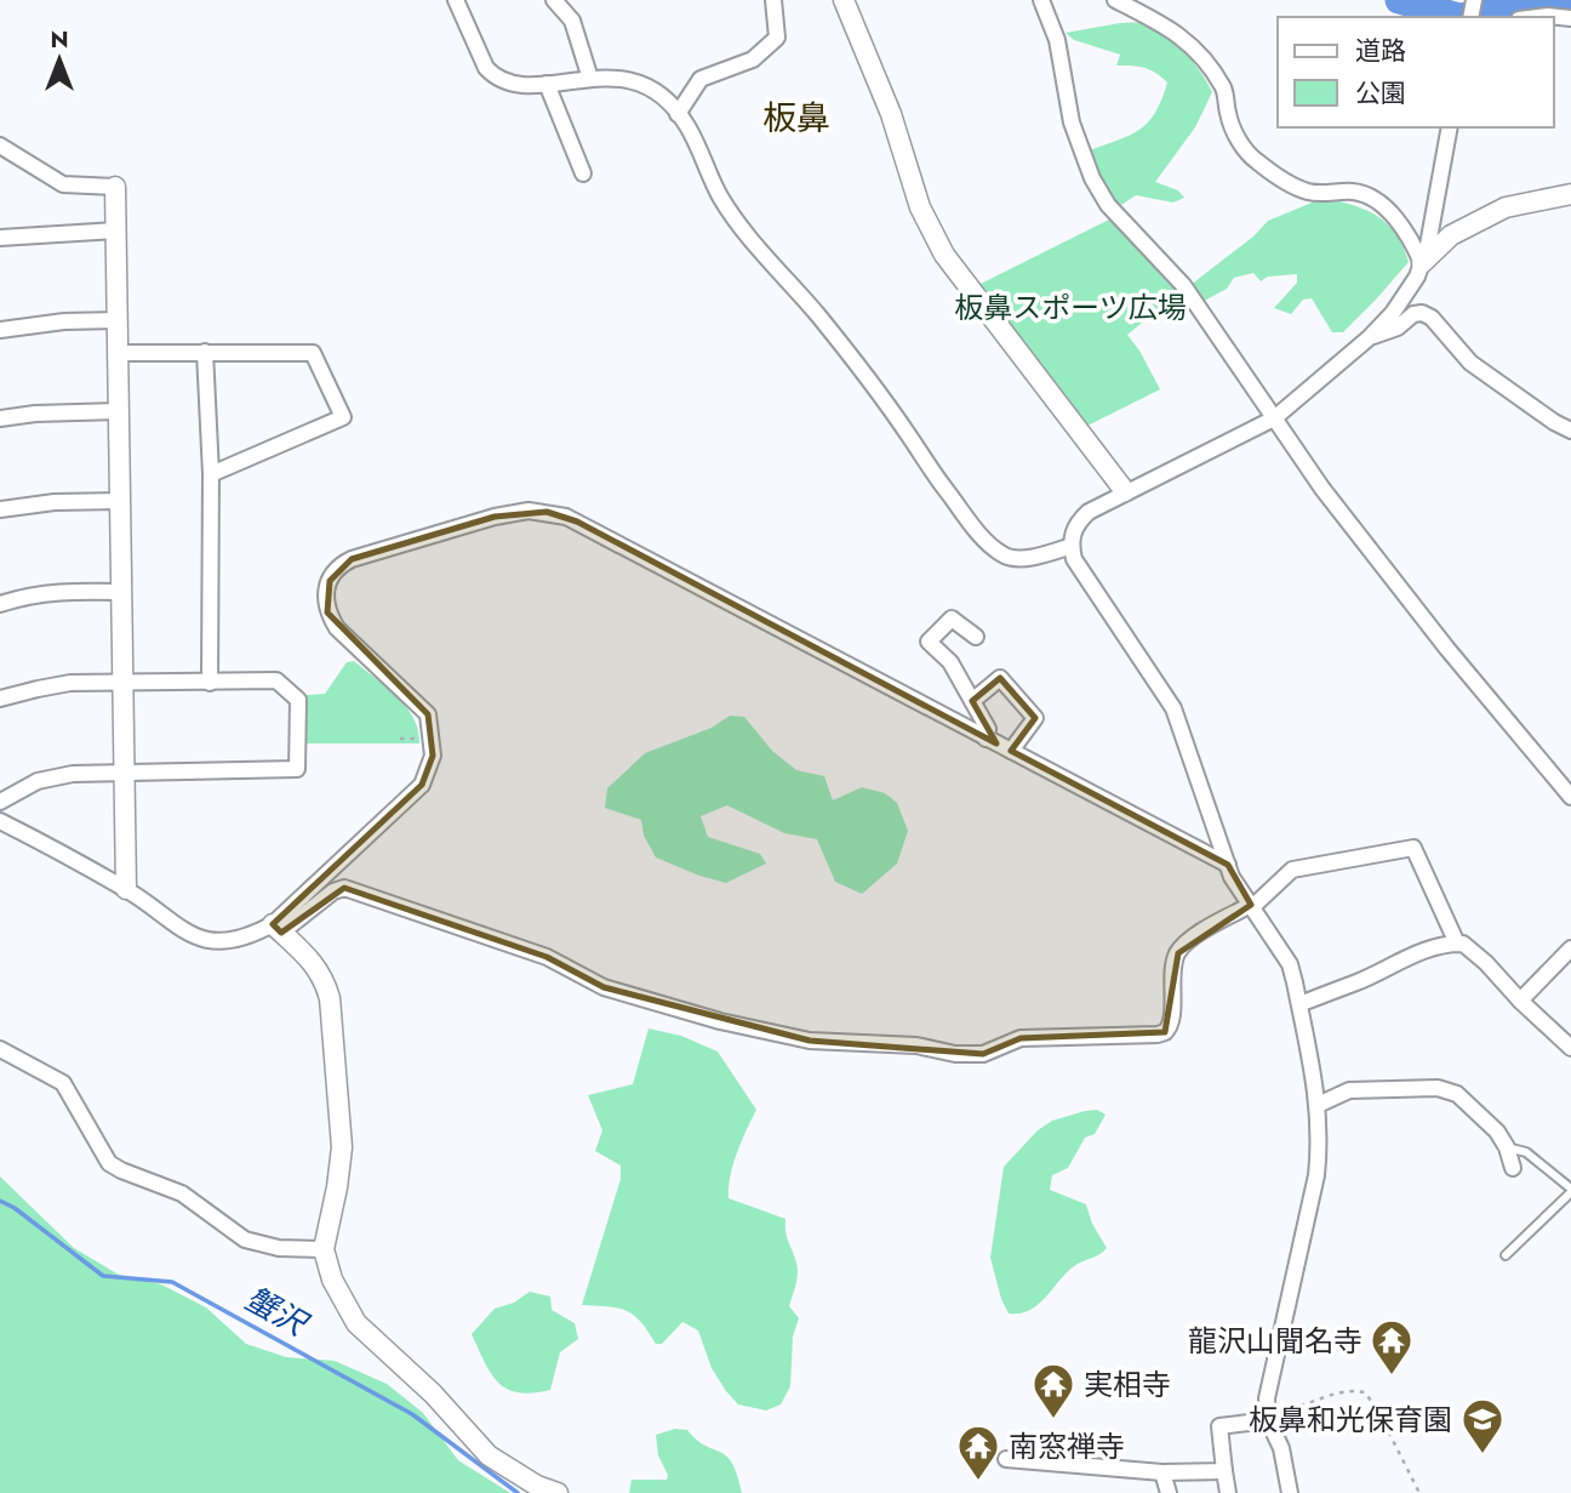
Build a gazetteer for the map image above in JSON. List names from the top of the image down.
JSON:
{
  "districts": ["板鼻"],
  "water": ["蟹沢"],
  "parks": ["板鼻スポーツ広場"],
  "places": {
    "temple": ["龍沢山聞名寺", "実相寺", "南窓禅寺"],
    "school or university": ["板鼻和光保育園"]
  },
  "legend": ["道路", "公園"],
  "north": "top"
}
